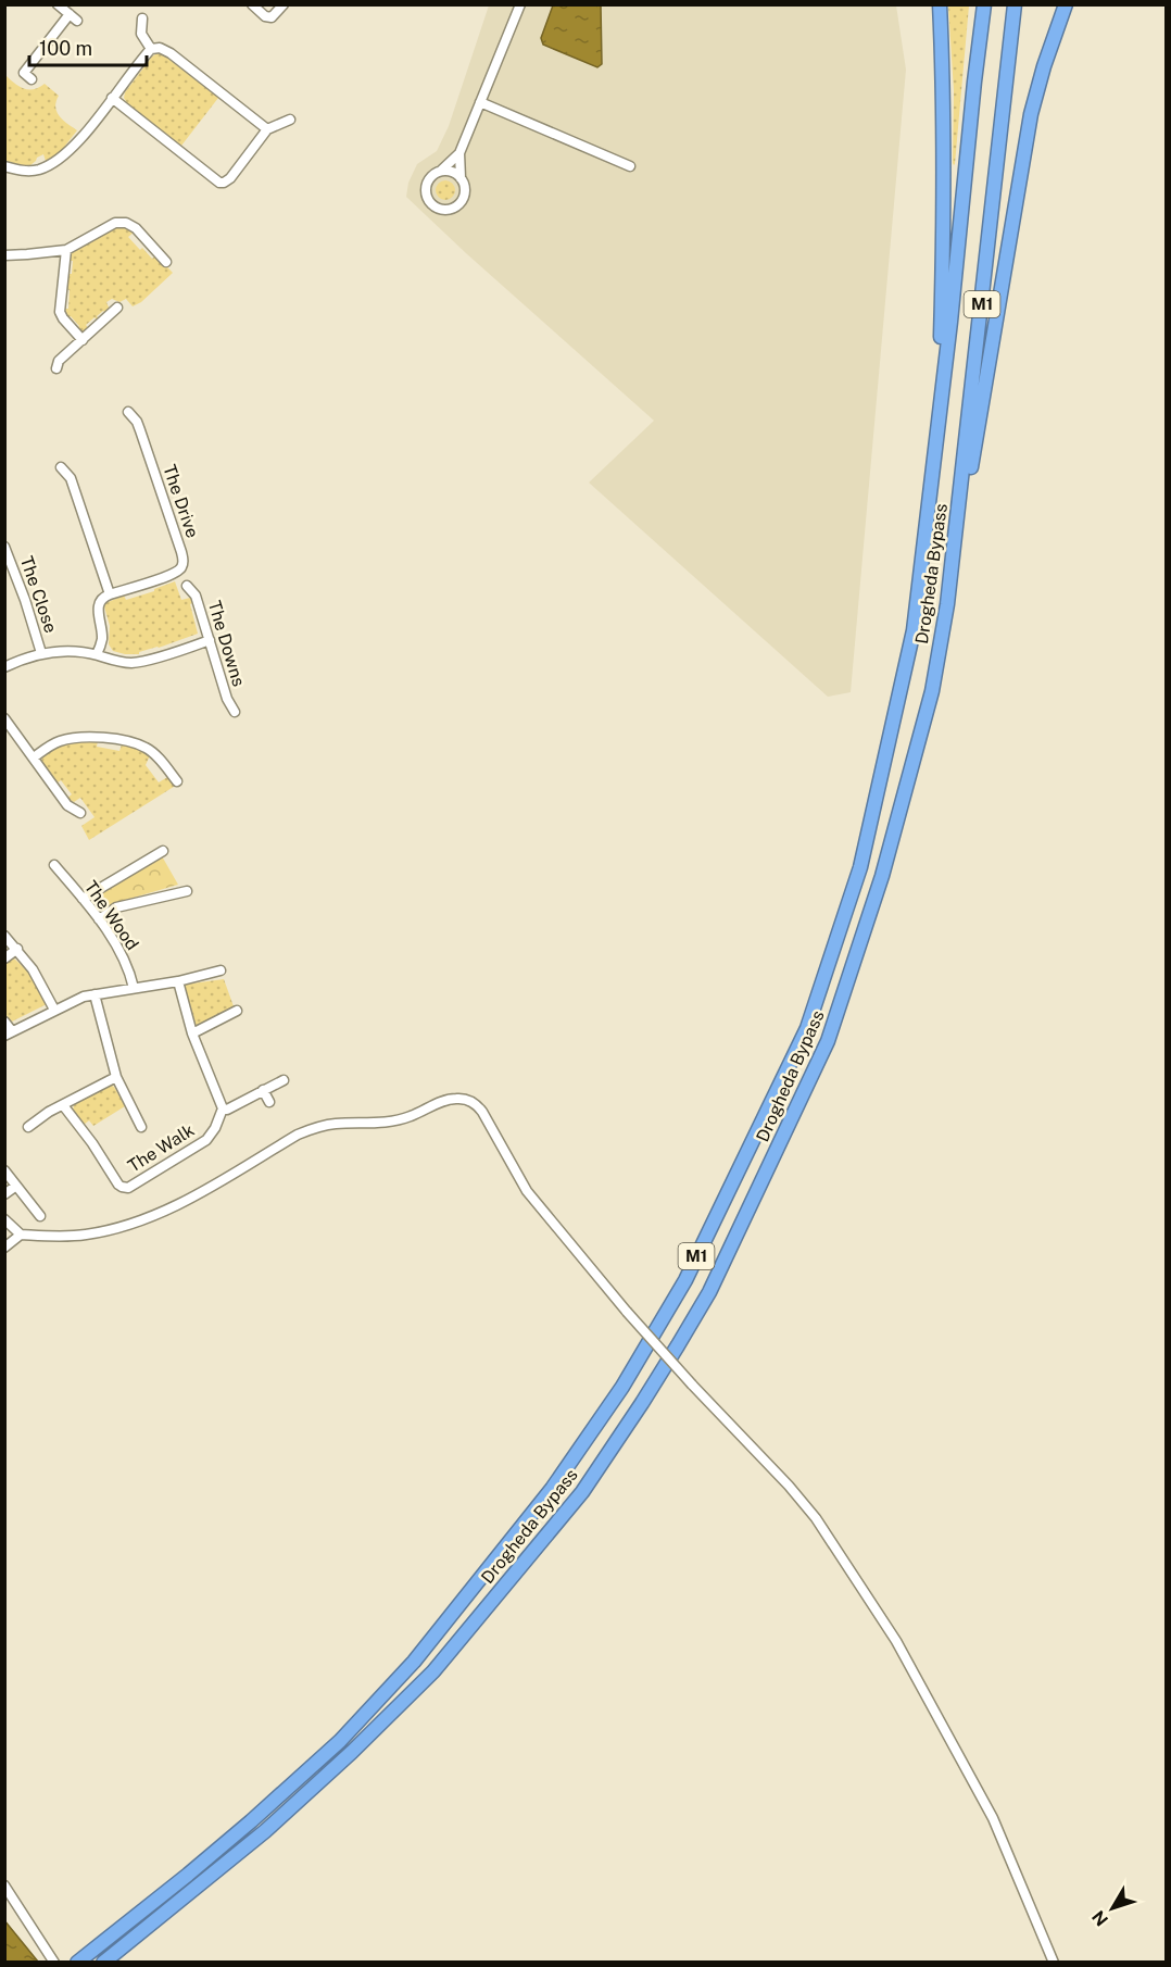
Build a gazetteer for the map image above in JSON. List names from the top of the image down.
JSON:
{
  "streets": {
    "highway": ["M1", "Drogheda Bypass"],
    "street": [
      "The Drive",
      "The Close",
      "The Downs",
      "The Wood",
      "The Walk"
    ]
  },
  "scale_bar": "100 m",
  "north": "bottom left"
}
